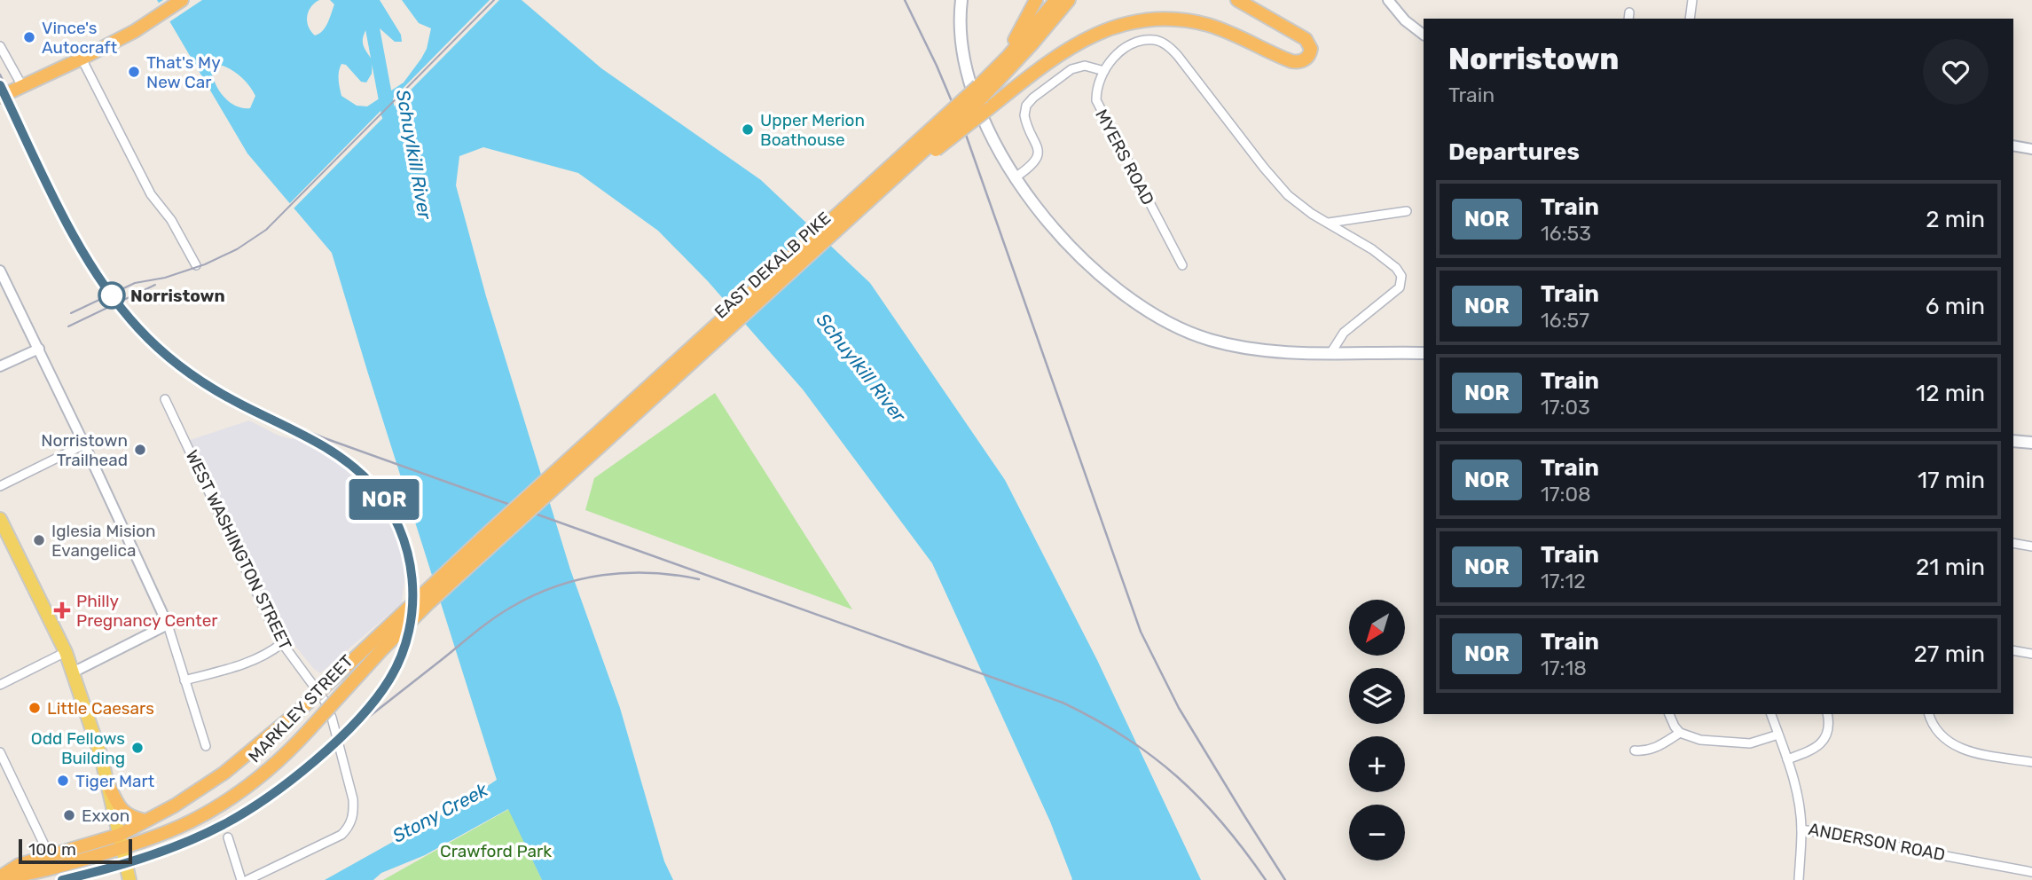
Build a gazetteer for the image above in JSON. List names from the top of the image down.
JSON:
{
  "streets": {
    "highway": ["EAST DEKALB PIKE", "MARKLEY STREET"],
    "street": ["MYERS ROAD", "WEST WASHINGTON STREET", "ANDERSON ROAD"]
  },
  "crossings": [
    ["EAST DEKALB PIKE", "MARKLEY STREET"]
  ],
  "water": ["Schuylkill River", "Stony Creek"],
  "parks": ["Crawford Park"],
  "places": {
    "other": [
      "Vince's Autocraft",
      "That's My New Car",
      "Upper Merion Boathouse",
      "Norristown",
      "Norristown Trailhead",
      "Iglesia Mision Evangelica",
      "Little Caesars",
      "Odd Fellows Building",
      "Tiger Mart",
      "Exxon"
    ],
    "health": ["Philly Pregnancy Center"]
  },
  "scale_bar": "100 m",
  "north": "bottom left",
  "page": {
    "on_map": "NOR",
    "heading": [
      ["Norristown", "Train"],
      "Departures"
    ],
    "list": [
      {
        "mark": "NOR",
        "name": "Train",
        "note": "16:53",
        "value": "2 min"
      },
      {
        "mark": "NOR",
        "name": "Train",
        "note": "16:57",
        "value": "6 min"
      },
      {
        "mark": "NOR",
        "name": "Train",
        "note": "17:03",
        "value": "12 min"
      },
      {
        "mark": "NOR",
        "name": "Train",
        "note": "17:08",
        "value": "17 min"
      },
      {
        "mark": "NOR",
        "name": "Train",
        "note": "17:12",
        "value": "21 min"
      },
      {
        "mark": "NOR",
        "name": "Train",
        "note": "17:18",
        "value": "27 min"
      }
    ],
    "map_buttons": ["+", "−"],
    "scale": "100 m"
  }
}
